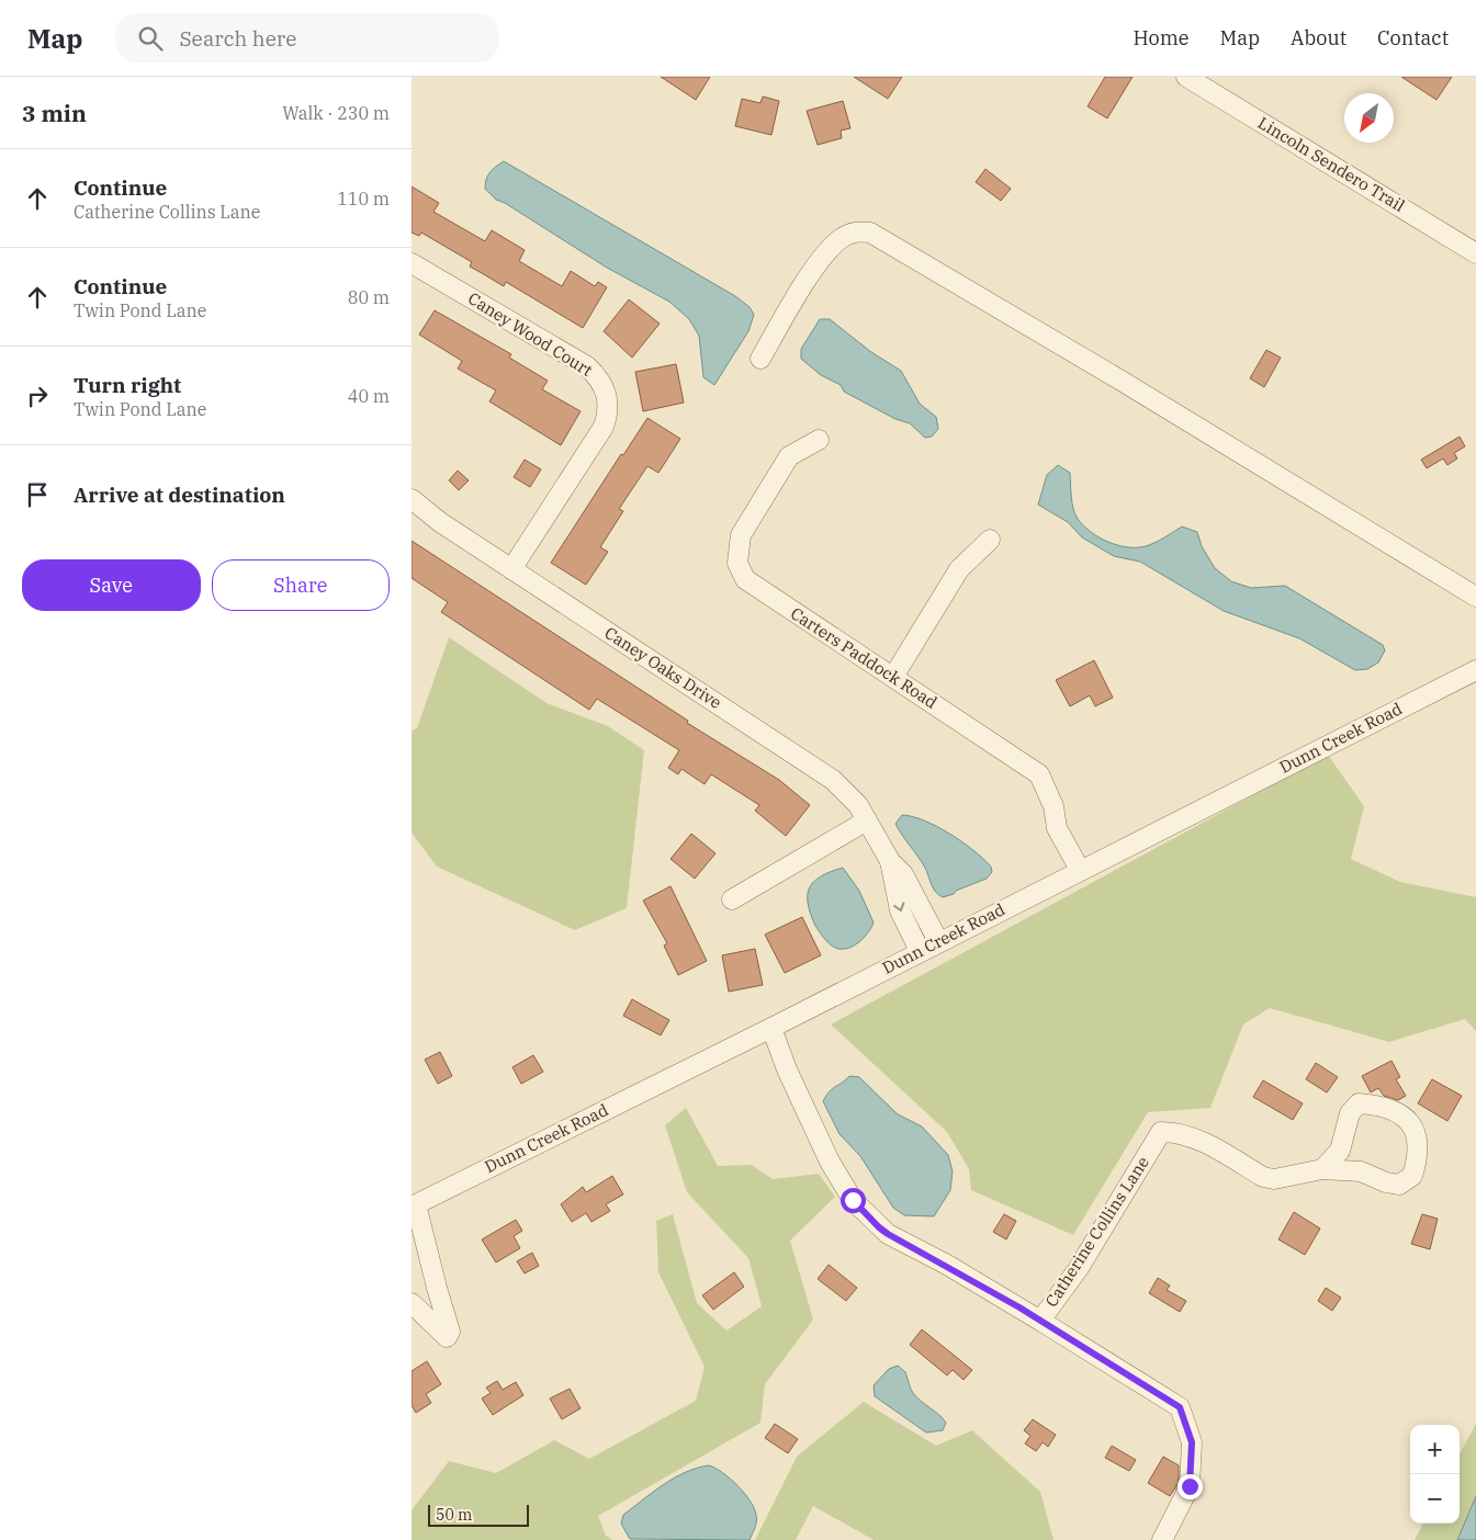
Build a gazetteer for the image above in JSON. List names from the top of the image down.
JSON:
{
  "streets": {
    "street": [
      "Lincoln Sendero Trail",
      "Caney Wood Court",
      "Carters Paddock Road",
      "Caney Oaks Drive",
      "Dunn Creek Road",
      "Catherine Collins Lane"
    ]
  },
  "crossings": [
    ["Caney Wood Court", "Caney Oaks Drive"],
    ["Carters Paddock Road", "Dunn Creek Road"],
    ["Caney Oaks Drive", "Dunn Creek Road"],
    ["Dunn Creek Road", "Catherine Collins Lane"]
  ],
  "scale_bar": "50 m",
  "north": "bottom left",
  "page": {
    "header": "Map",
    "search": "Search here",
    "nav": [
      "Home",
      "Map",
      "About",
      "Contact"
    ],
    "heading": ["3 min", "Walk · 230 m"],
    "list": [
      ["Continue", "Catherine Collins Lane", "110 m"],
      ["Continue", "Twin Pond Lane", "80 m"],
      ["Turn right", "Twin Pond Lane", "40 m"],
      "Arrive at destination"
    ],
    "buttons": ["Save", "Share"],
    "map_buttons": ["+", "−"],
    "scale": "50 m"
  }
}
